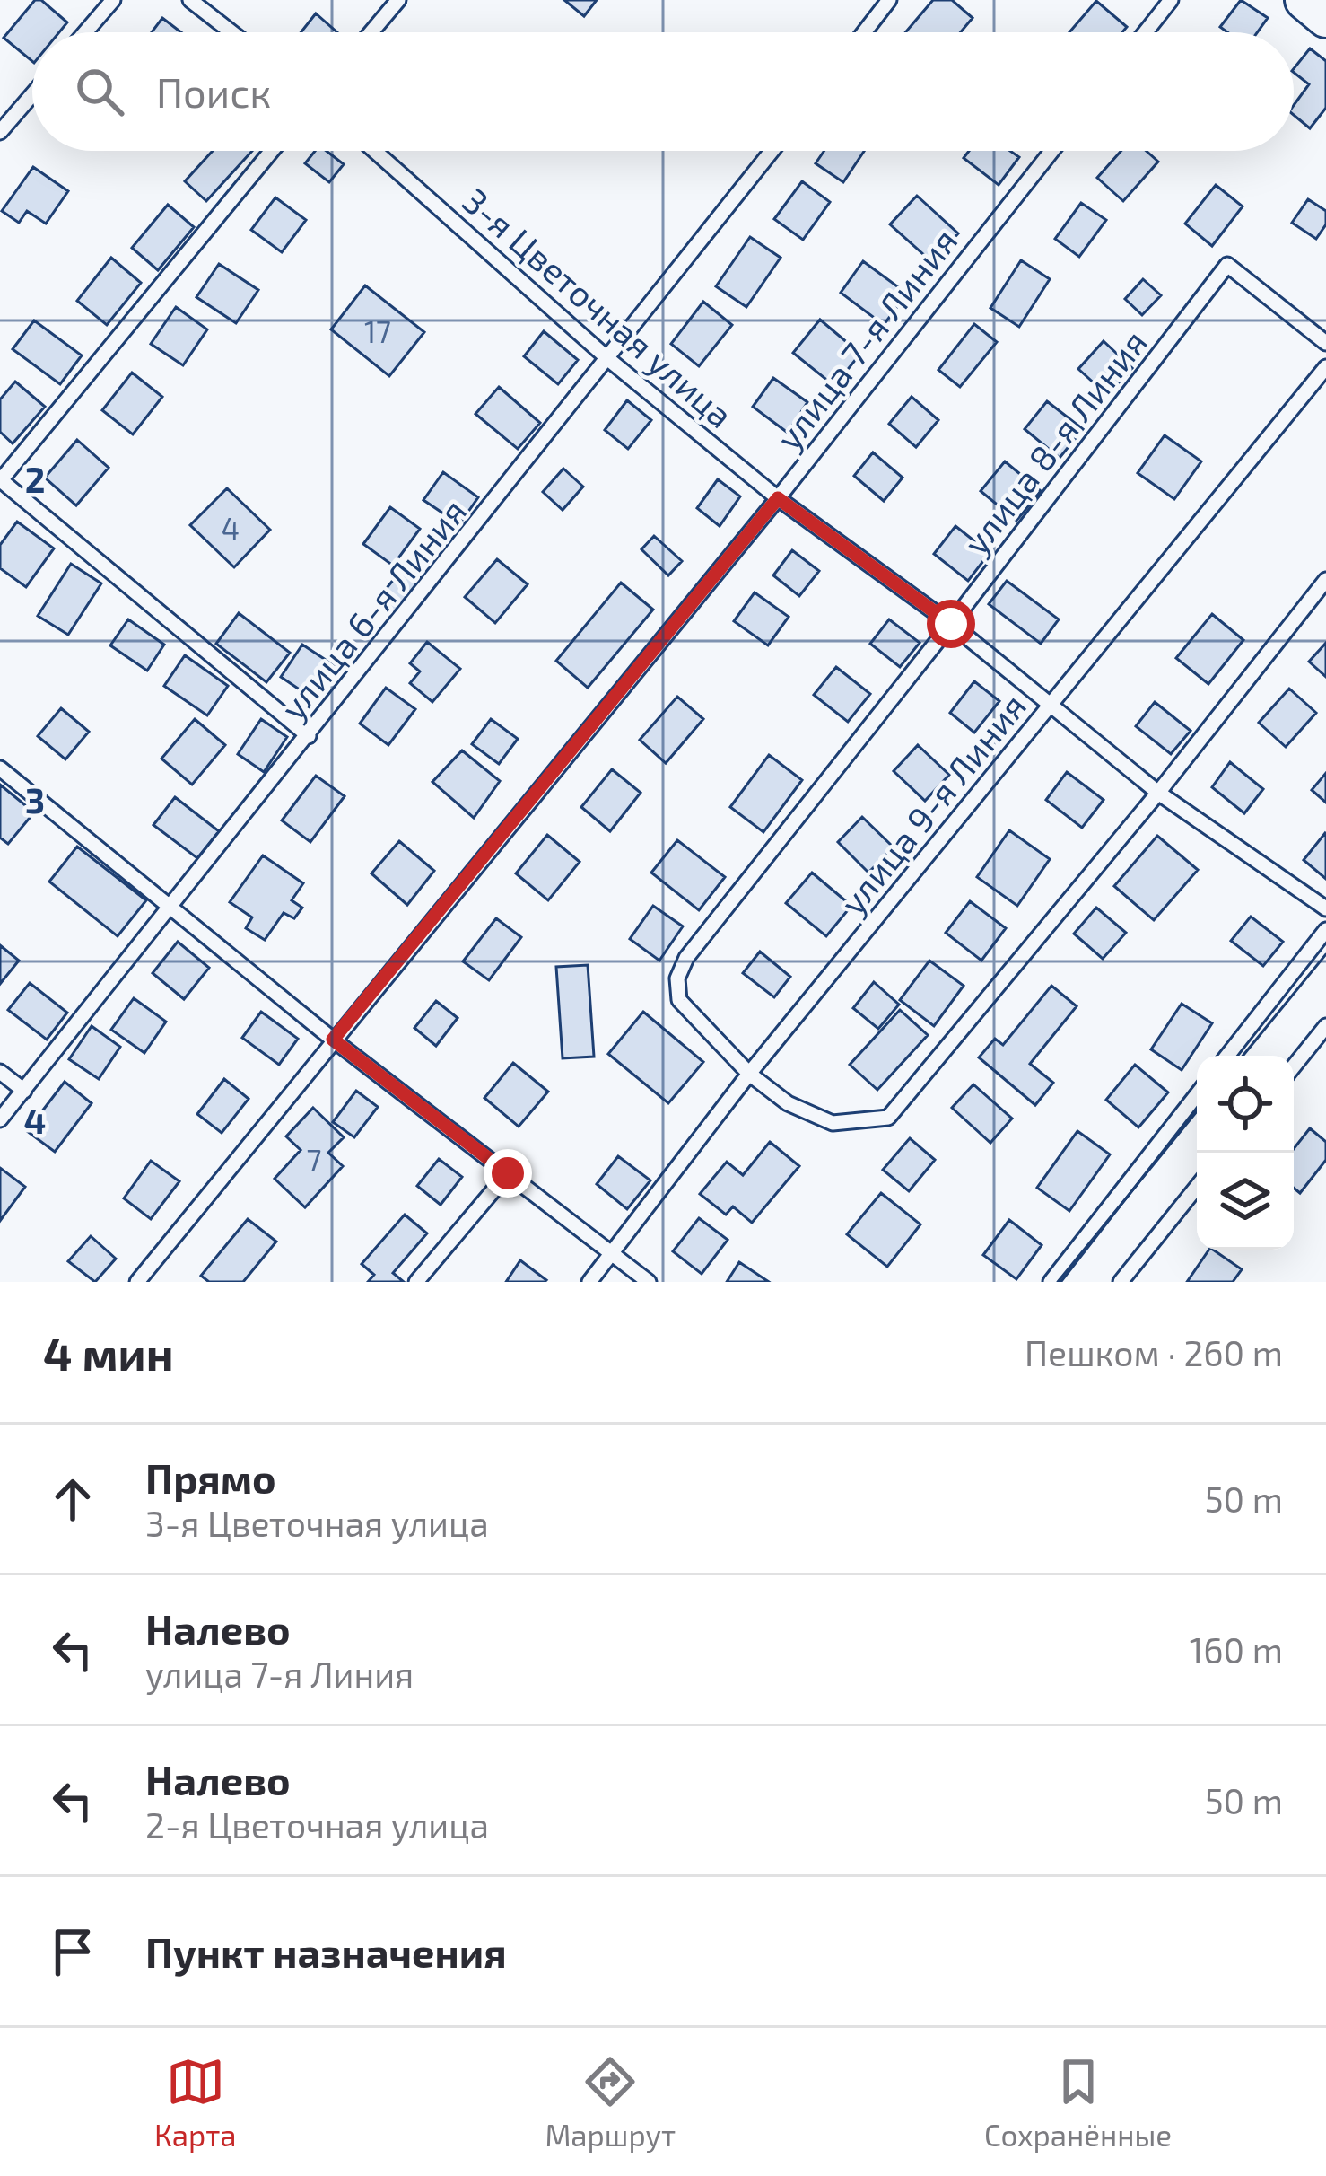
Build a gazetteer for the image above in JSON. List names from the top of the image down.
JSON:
{
  "streets": {
    "lane": [
      "3-я Цветочная улица",
      "улица 7-я Линия",
      "улица 8-я Линия",
      "улица 6-я Линия",
      "улица 9-я Линия"
    ]
  },
  "crossings": [
    ["3-я Цветочная улица", "улица 7-я Линия"],
    ["3-я Цветочная улица", "улица 8-я Линия"],
    ["3-я Цветочная улица", "улица 6-я Линия"],
    ["3-я Цветочная улица", "улица 9-я Линия"],
    ["улица 8-я Линия", "улица 9-я Линия"]
  ],
  "house_numbers": ["17", "4", "7"],
  "page": {
    "search": "Поиск",
    "heading": ["4 мин", "Пешком · 260 m"],
    "list": [
      ["Прямо", "3-я Цветочная улица", "50 m"],
      ["Налево", "улица 7-я Линия", "160 m"],
      ["Налево", "2-я Цветочная улица", "50 m"],
      "Пункт назначения"
    ],
    "nav": ["Карта", "Маршрут", "Сохранённые"]
  },
  "grid": {
    "rows": ["2", "3", "4"]
  }
}
